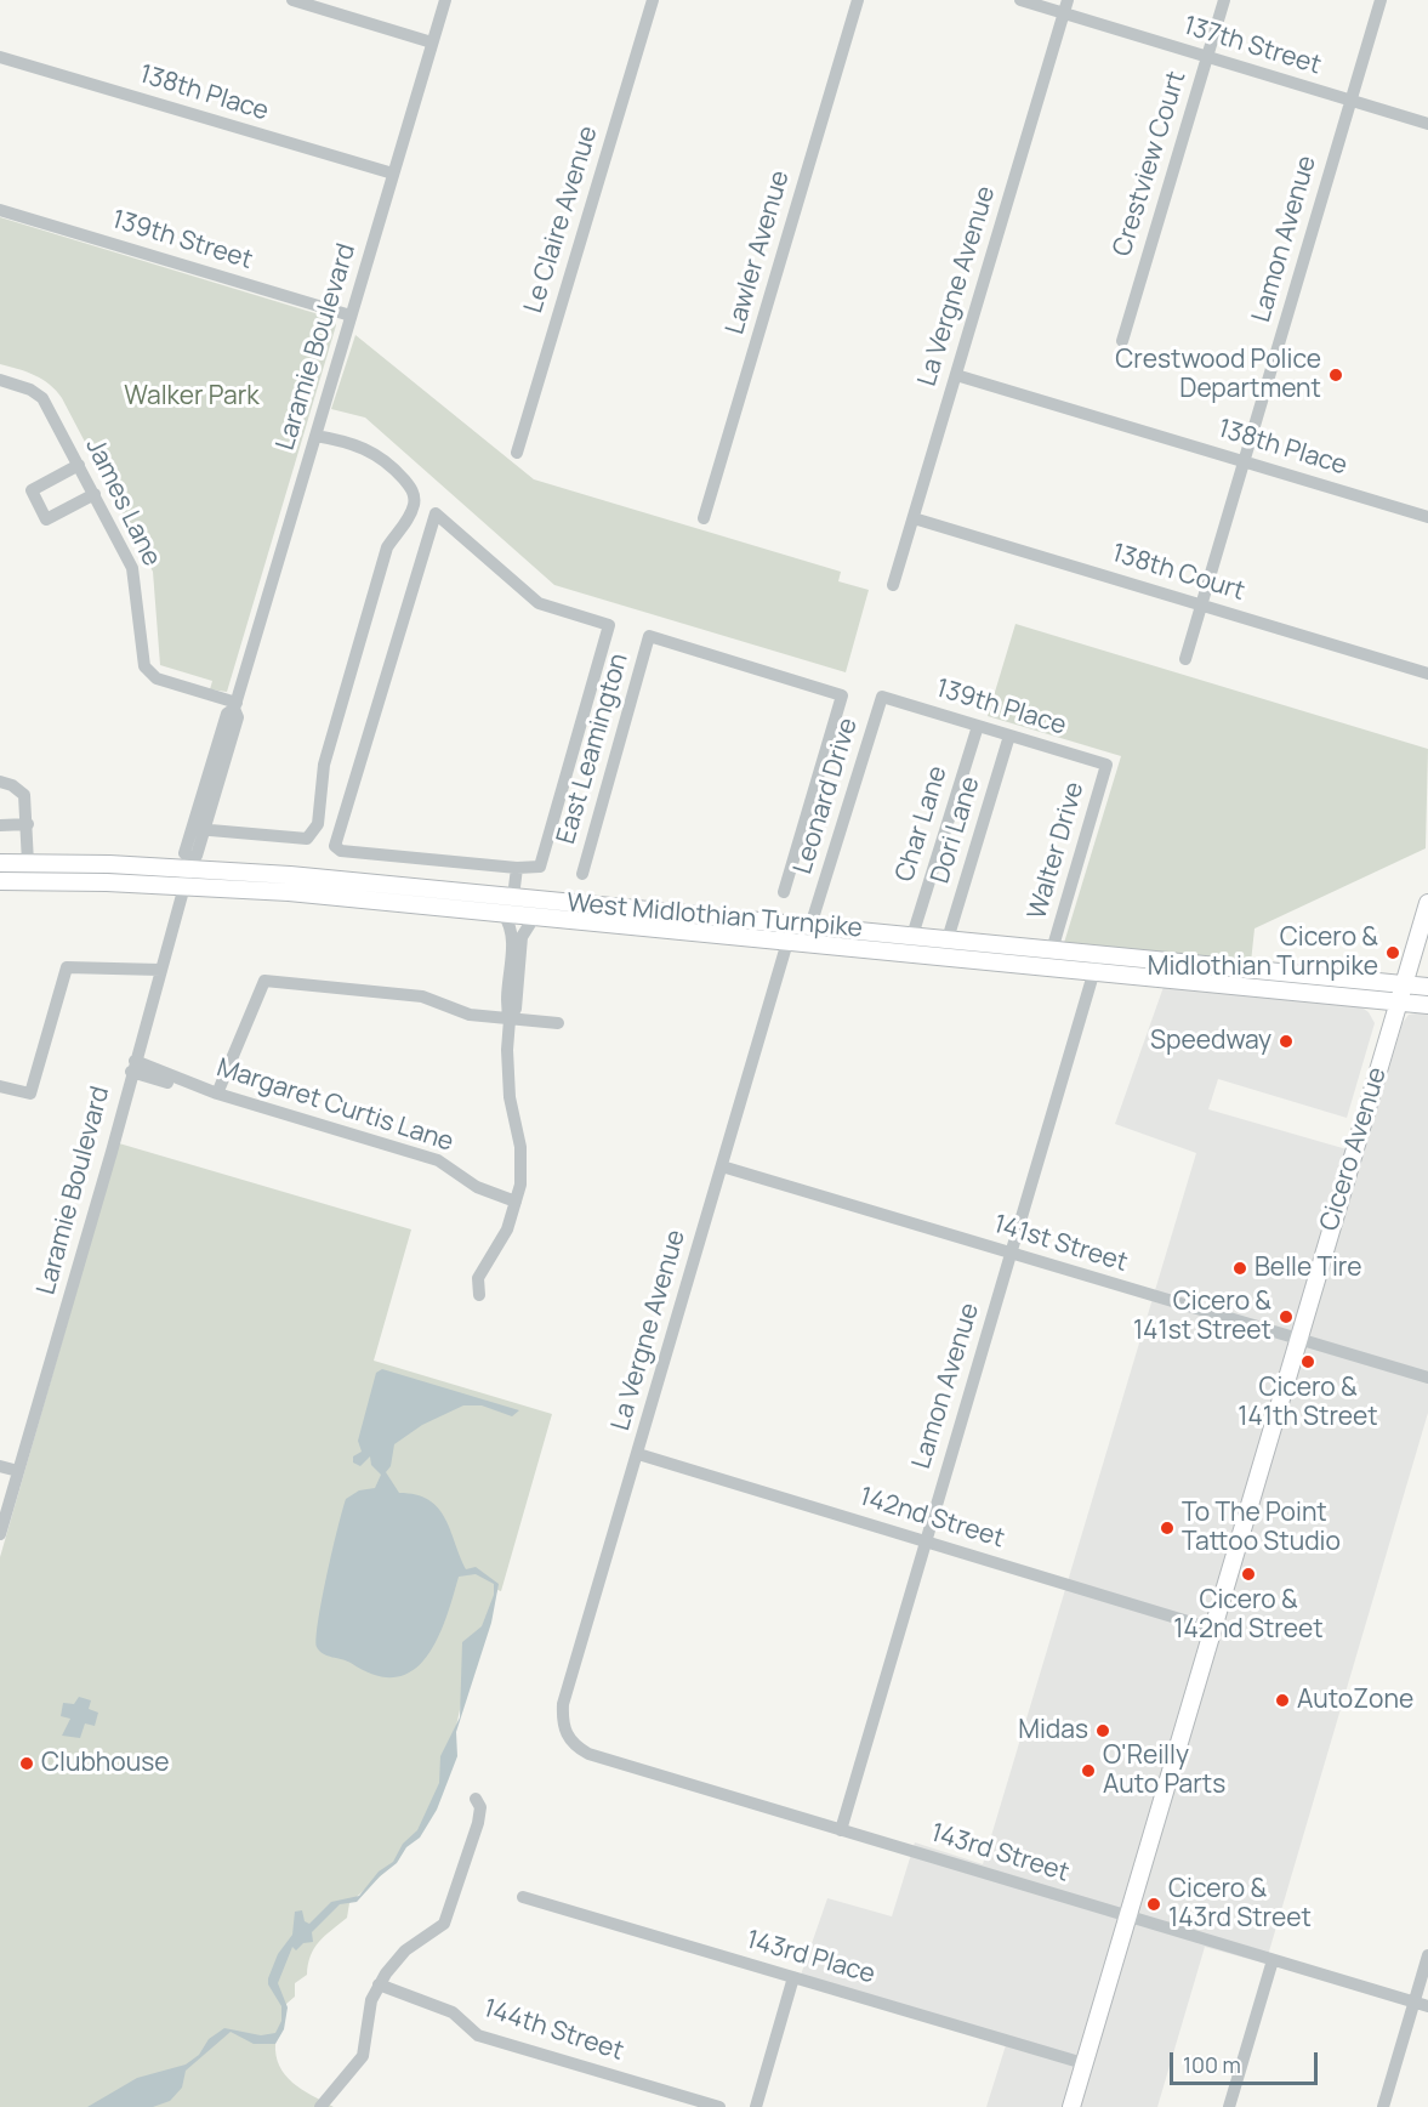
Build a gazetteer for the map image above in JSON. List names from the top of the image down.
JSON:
{
  "streets": {
    "main road": ["West Midlothian Turnpike", "Cicero Avenue"],
    "street": [
      "137th Street",
      "138th Place",
      "Crestview Court",
      "Le Claire Avenue",
      "Lamon Avenue",
      "139th Street",
      "Lawler Avenue",
      "La Vergne Avenue",
      "Laramie Boulevard",
      "James Lane",
      "138th Court",
      "139th Place",
      "East Leamington",
      "Leonard Drive",
      "Char Lane",
      "Dori Lane",
      "Walter Drive",
      "Margaret Curtis Lane",
      "141st Street",
      "142nd Street",
      "143rd Street",
      "143rd Place",
      "144th Street"
    ]
  },
  "crossings": [
    ["137th Street", "Crestview Court"],
    ["137th Street", "Lamon Avenue"],
    ["137th Street", "La Vergne Avenue"],
    ["138th Place", "Lamon Avenue"],
    ["138th Place", "La Vergne Avenue"],
    ["138th Place", "Laramie Boulevard"],
    ["Lamon Avenue", "138th Court"],
    ["Lamon Avenue", "West Midlothian Turnpike"],
    ["Lamon Avenue", "141st Street"],
    ["Lamon Avenue", "142nd Street"],
    ["Lamon Avenue", "143rd Street"],
    ["139th Street", "Laramie Boulevard"],
    ["La Vergne Avenue", "138th Court"],
    ["La Vergne Avenue", "West Midlothian Turnpike"],
    ["La Vergne Avenue", "141st Street"],
    ["La Vergne Avenue", "142nd Street"],
    ["La Vergne Avenue", "143rd Street"],
    ["Laramie Boulevard", "James Lane"],
    ["Laramie Boulevard", "West Midlothian Turnpike"],
    ["Laramie Boulevard", "Margaret Curtis Lane"],
    ["139th Place", "Leonard Drive"],
    ["139th Place", "Char Lane"],
    ["139th Place", "Dori Lane"],
    ["139th Place", "Walter Drive"],
    ["Leonard Drive", "West Midlothian Turnpike"],
    ["Char Lane", "West Midlothian Turnpike"],
    ["Dori Lane", "West Midlothian Turnpike"],
    ["Walter Drive", "West Midlothian Turnpike"],
    ["West Midlothian Turnpike", "Cicero Avenue"],
    ["Cicero Avenue", "141st Street"],
    ["Cicero Avenue", "142nd Street"],
    ["Cicero Avenue", "143rd Street"],
    ["Cicero Avenue", "143rd Place"]
  ],
  "parks": ["Walker Park"],
  "places": [
    "Crestwood Police Department",
    "Cicero & Midlothian Turnpike",
    "Speedway",
    "Belle Tire",
    "Cicero & 141st Street",
    "Cicero & 141th Street",
    "To The Point Tattoo Studio",
    "Cicero & 142nd Street",
    "AutoZone",
    "Midas",
    "Clubhouse",
    "O'Reilly Auto Parts",
    "Cicero & 143rd Street"
  ],
  "scale_bar": "100 m"
}
